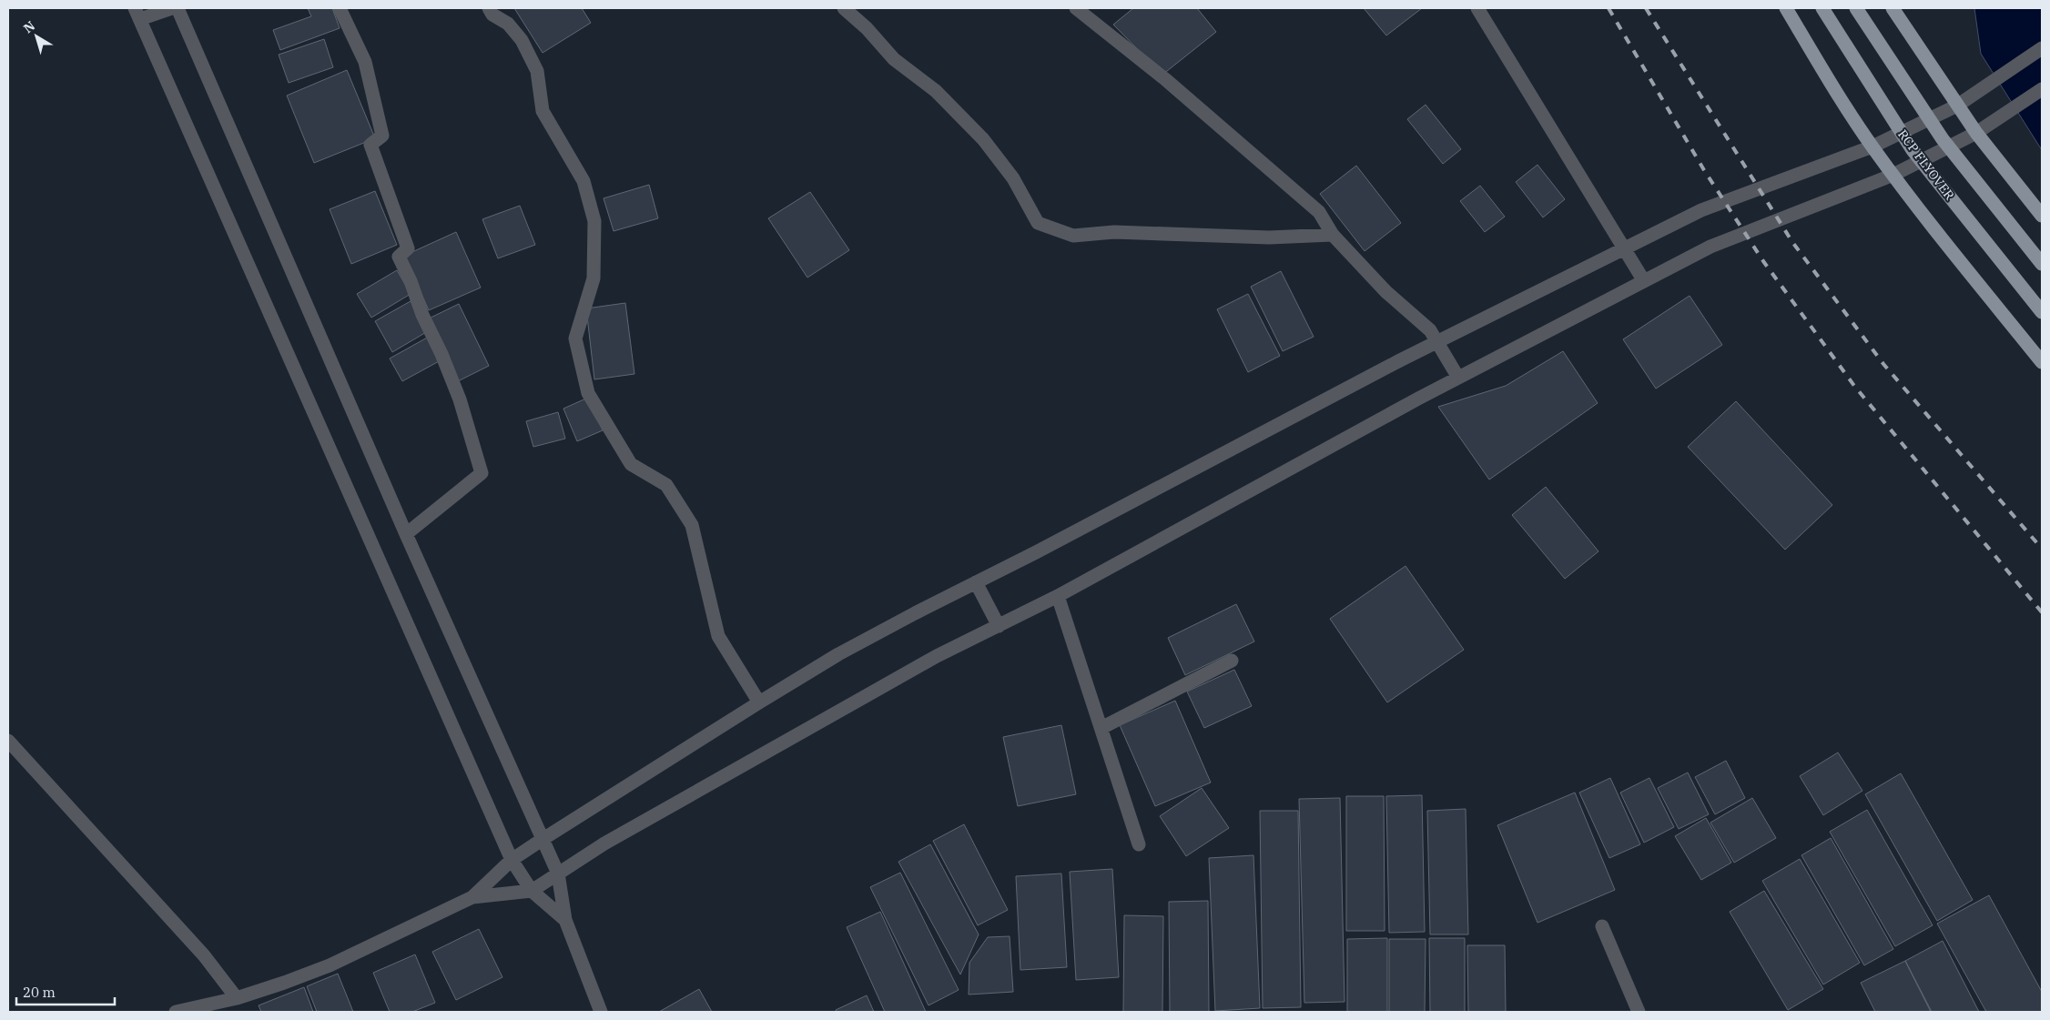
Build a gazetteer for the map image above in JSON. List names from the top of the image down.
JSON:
{
  "streets": {
    "main road": ["RCP FLYOVER"]
  },
  "scale_bar": "20 m",
  "north": "top left"
}
